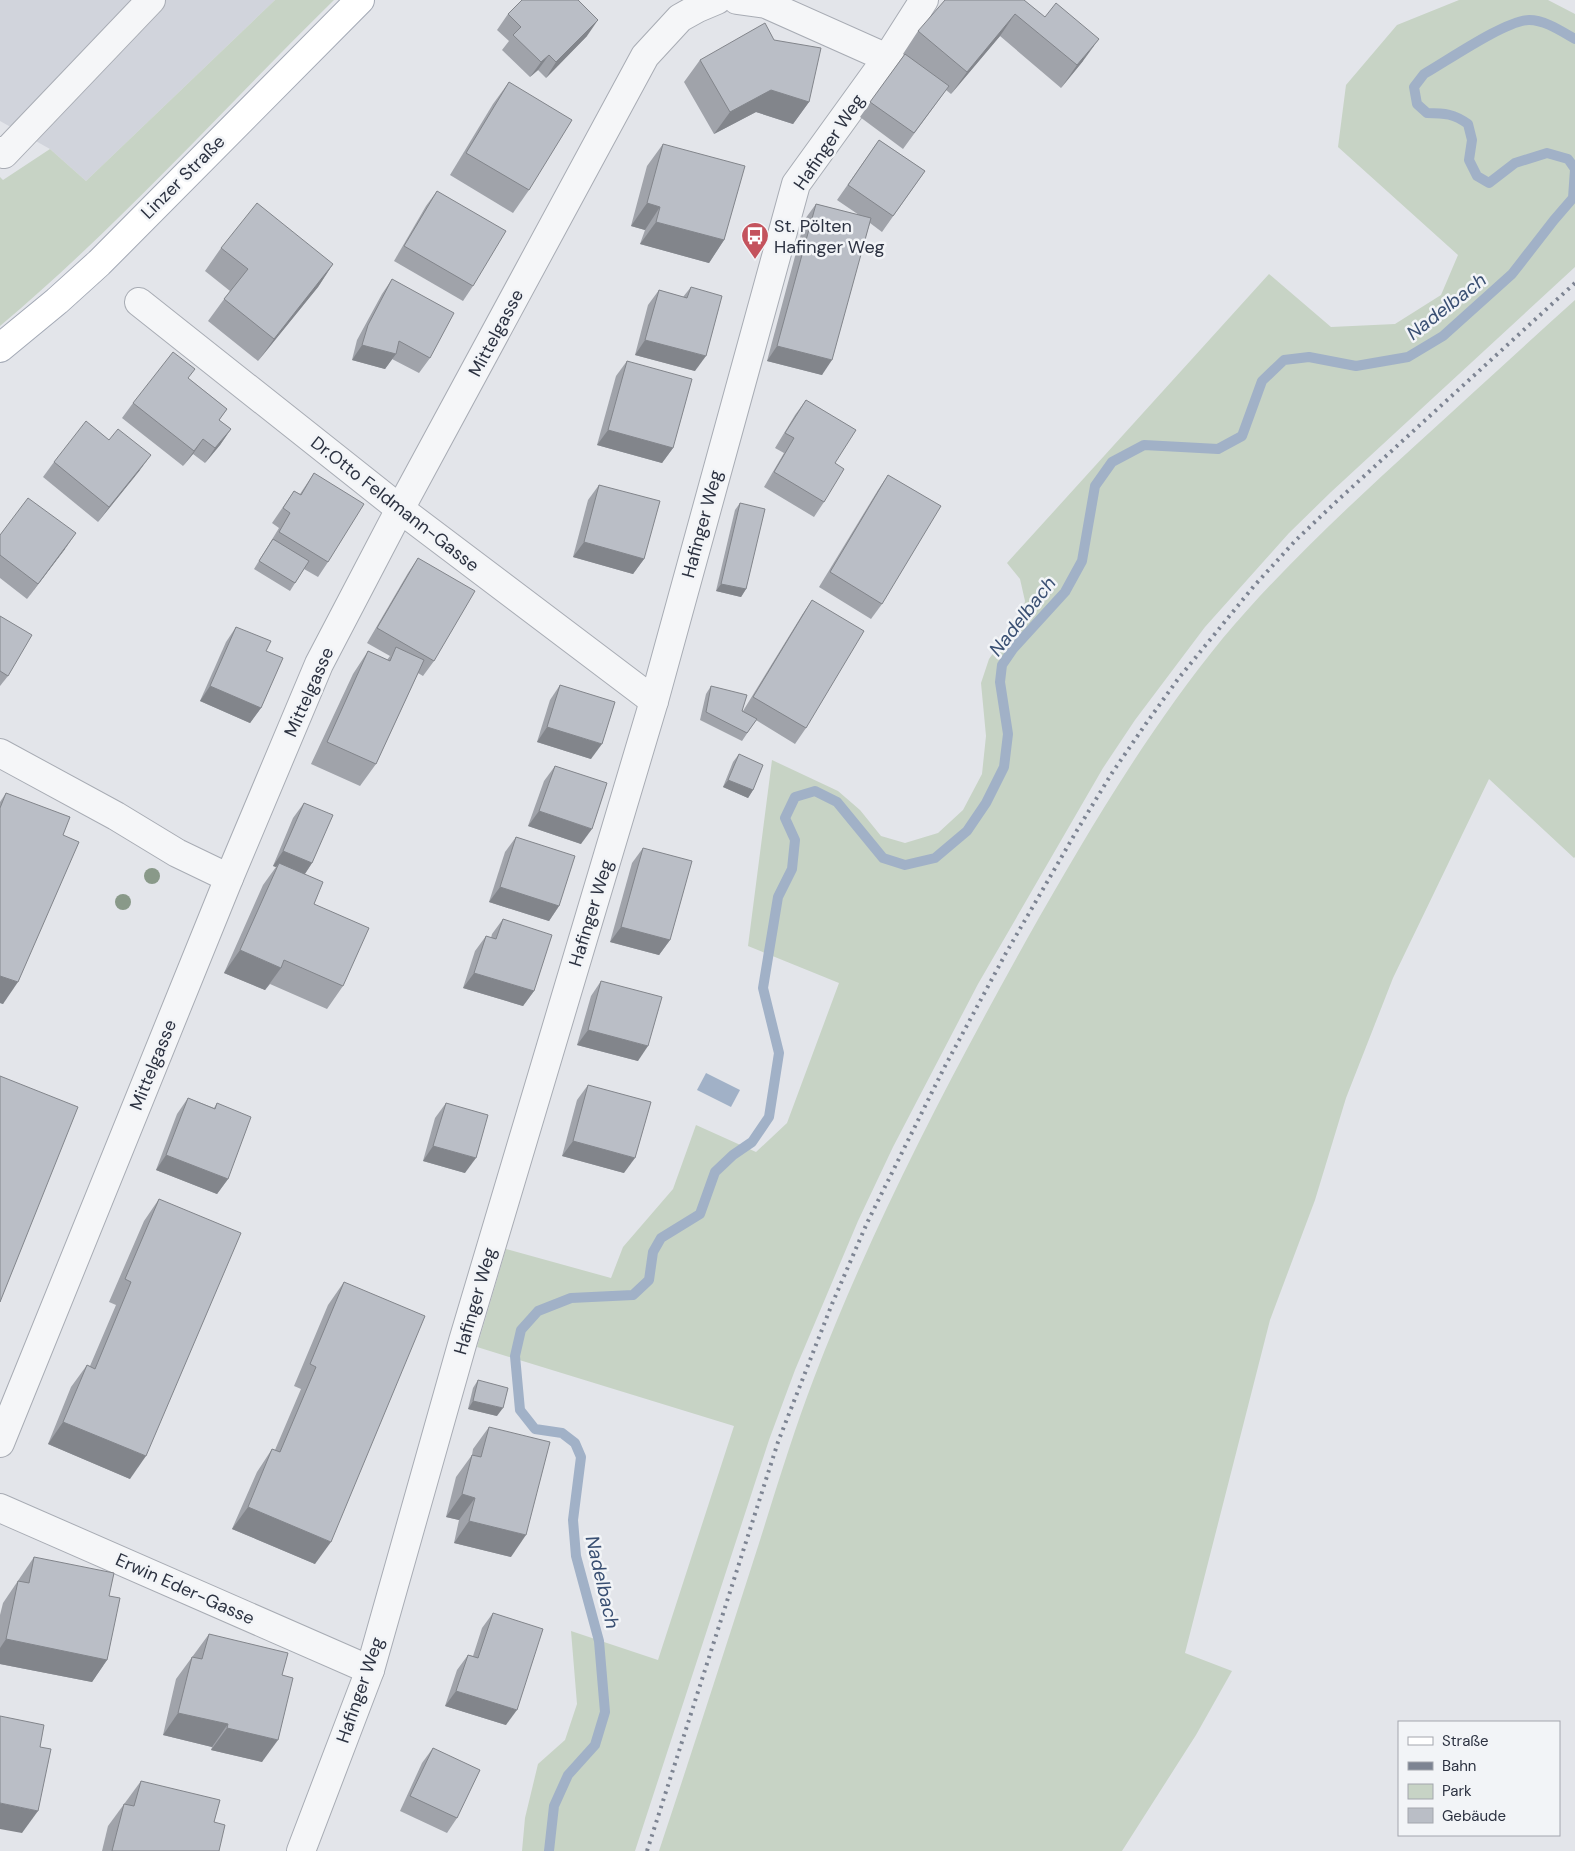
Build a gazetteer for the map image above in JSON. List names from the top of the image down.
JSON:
{
  "streets": {
    "main road": ["Linzer Straße"],
    "street": [
      "Hafinger Weg",
      "Mittelgasse",
      "Dr.Otto Feldmann-Gasse",
      "Erwin Eder-Gasse"
    ]
  },
  "crossings": [
    ["Hafinger Weg", "Dr.Otto Feldmann-Gasse"],
    ["Hafinger Weg", "Erwin Eder-Gasse"],
    ["Mittelgasse", "Dr.Otto Feldmann-Gasse"]
  ],
  "water": ["Nadelbach"],
  "places": {
    "bus stop": ["St. Pölten Hafinger Weg"]
  },
  "legend": [
    "Straße",
    "Bahn",
    "Park",
    "Gebäude"
  ]
}
